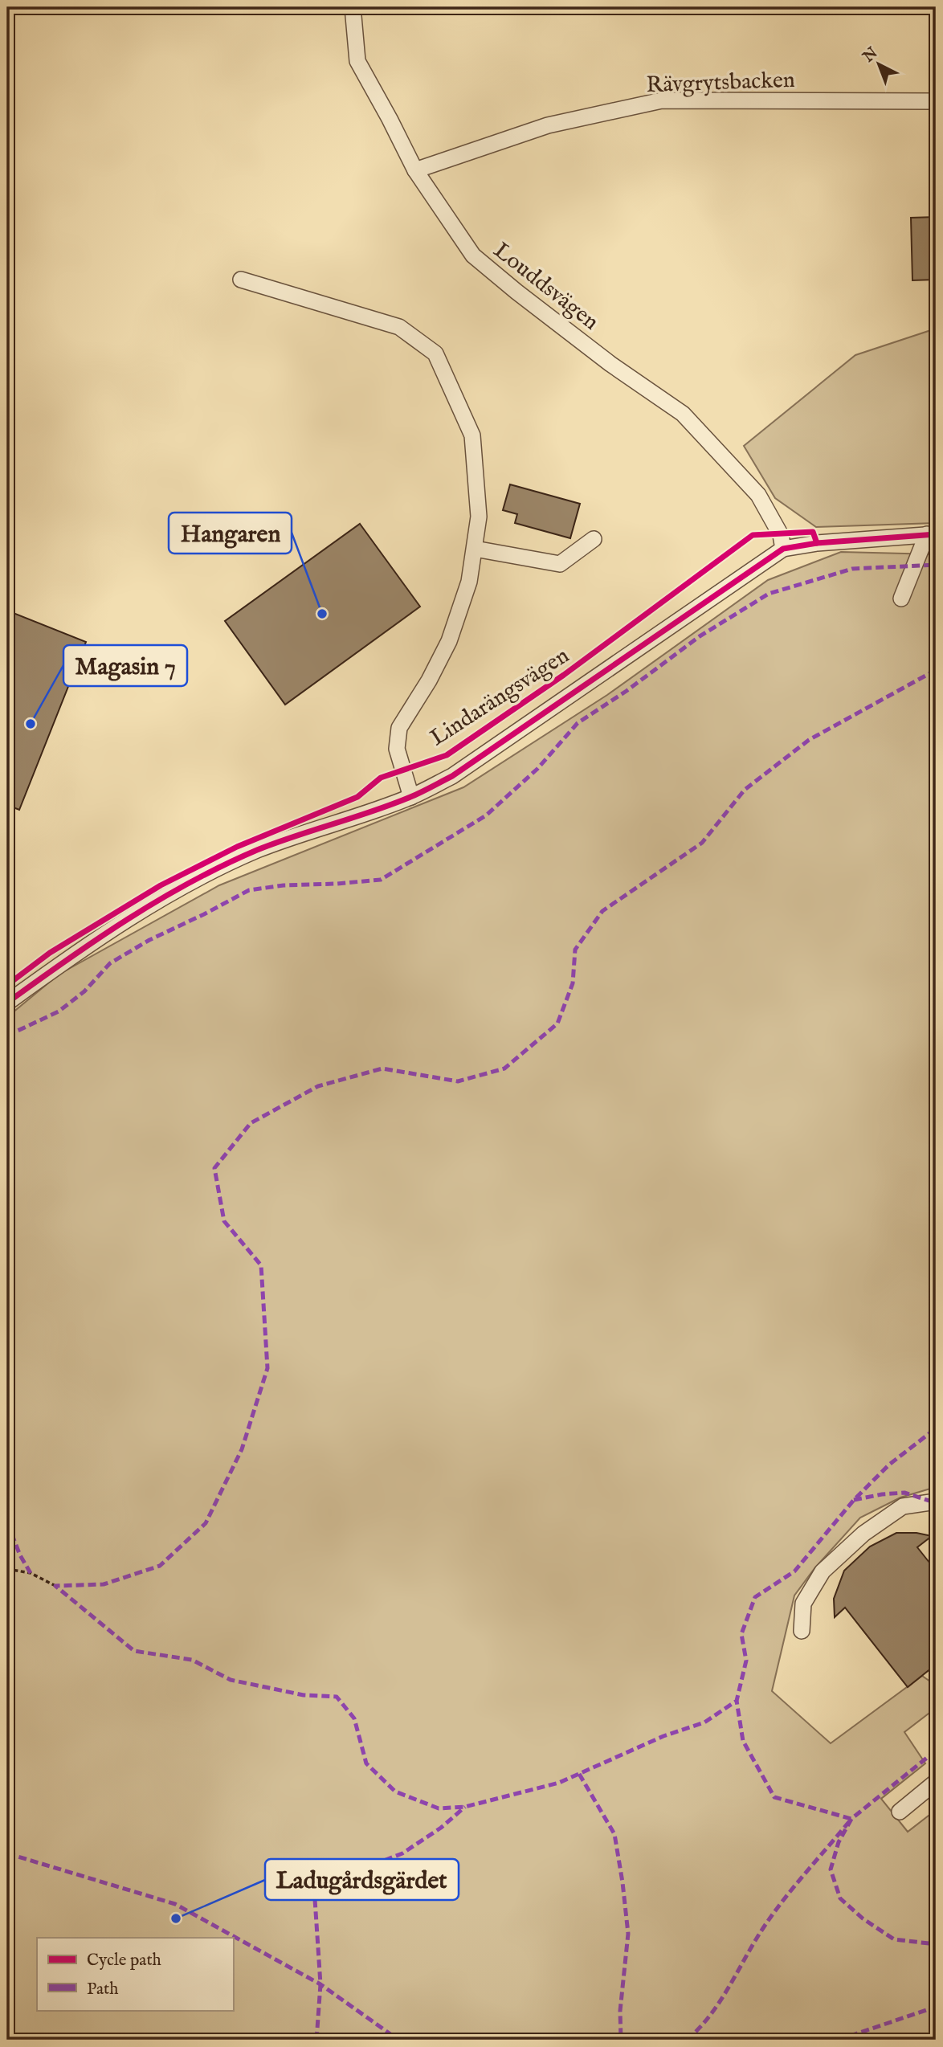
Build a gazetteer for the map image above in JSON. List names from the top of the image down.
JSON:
{
  "streets": {
    "street": ["Rävgrytsbacken", "Louddsvägen", "Lindarängsvägen"]
  },
  "crossings": [
    ["Rävgrytsbacken", "Louddsvägen"],
    ["Louddsvägen", "Lindarängsvägen"]
  ],
  "places": ["Hangaren", "Magasin 7", "Ladugårdsgärdet"],
  "legend": ["Cycle path", "Path"],
  "north": "top left"
}
